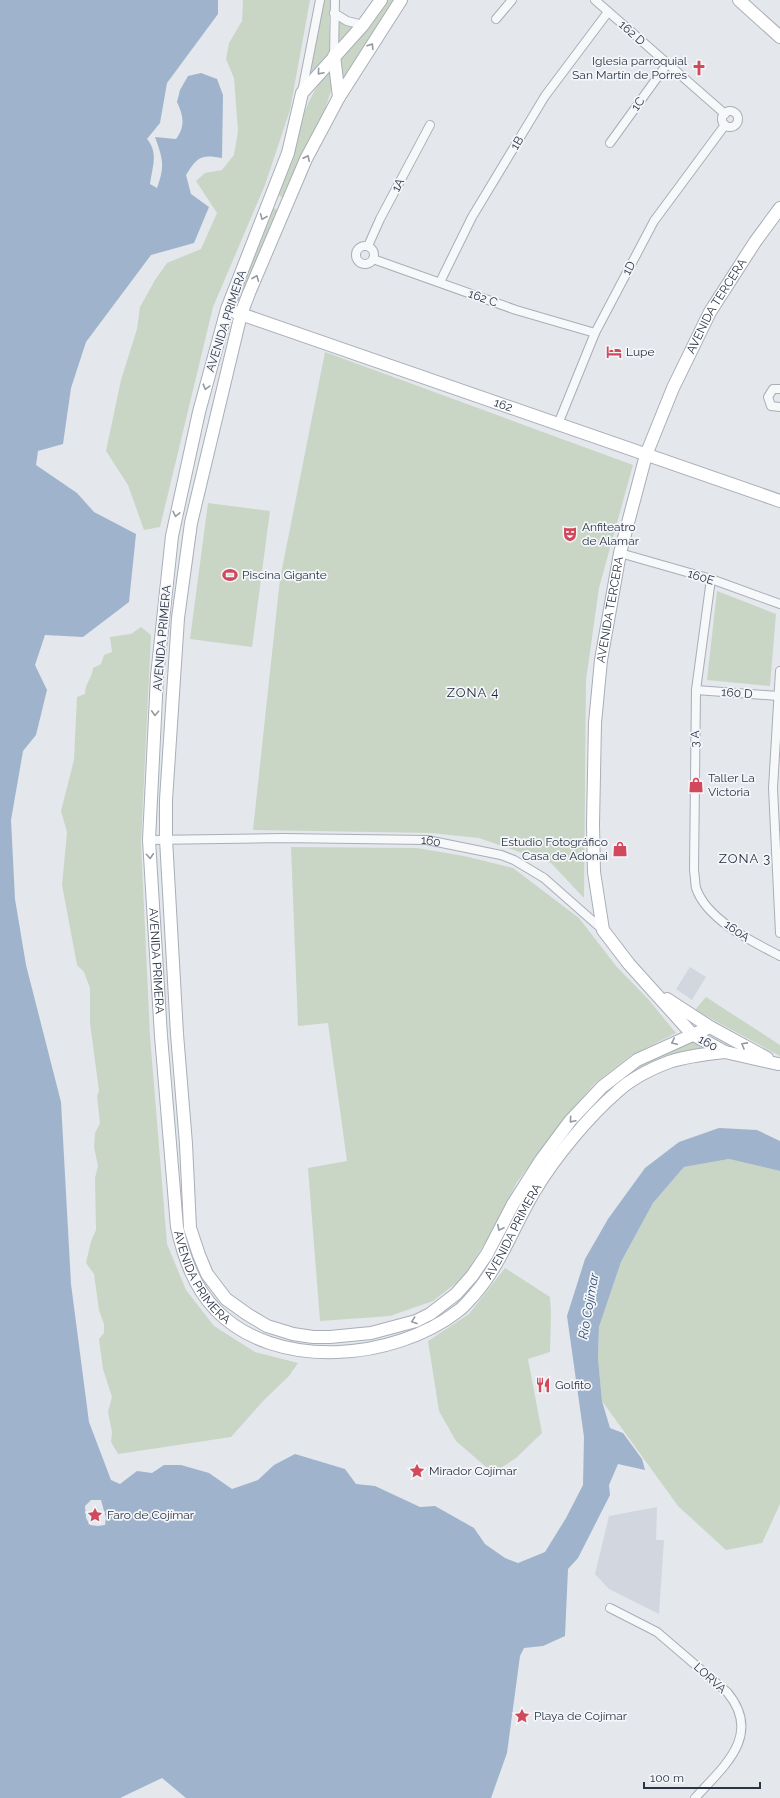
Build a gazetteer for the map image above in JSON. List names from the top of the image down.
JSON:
{
  "streets": {
    "street": [
      "162 D",
      "1C",
      "1B",
      "1A",
      "1D",
      "162 C",
      "AVENIDA TERCERA",
      "AVENIDA PRIMERA",
      "162",
      "160E",
      "160 D",
      "3 A",
      "160",
      "160A",
      "LORVA"
    ]
  },
  "crossings": [
    ["162 D", "1C"],
    ["162 D", "1B"],
    ["162 D", "1D"],
    ["1B", "162 C"],
    ["1A", "162 C"],
    ["1D", "162 C"],
    ["1D", "162"],
    ["AVENIDA TERCERA", "162"],
    ["AVENIDA TERCERA", "160E"],
    ["AVENIDA TERCERA", "160"],
    ["AVENIDA PRIMERA", "162"],
    ["AVENIDA PRIMERA", "160"],
    ["160E", "3 A"],
    ["160 D", "3 A"],
    ["3 A", "160A"]
  ],
  "districts": ["ZONA 4", "ZONA 3"],
  "water": ["Río Cojímar"],
  "places": {
    "church": ["Iglesia parroquial San Martín de Porres"],
    "hotel": ["Lupe"],
    "theatre": ["Anfiteatro de Alamar"],
    "sports": ["Piscina Gigante"],
    "shop": ["Taller La Victoria", "Estudio Fotográfico Casa de Adonai"],
    "restaurant": ["Golfito"],
    "place": ["Mirador Cojímar", "Faro de Cojímar", "Playa de Cojímar"]
  },
  "scale_bar": "100 m"
}
